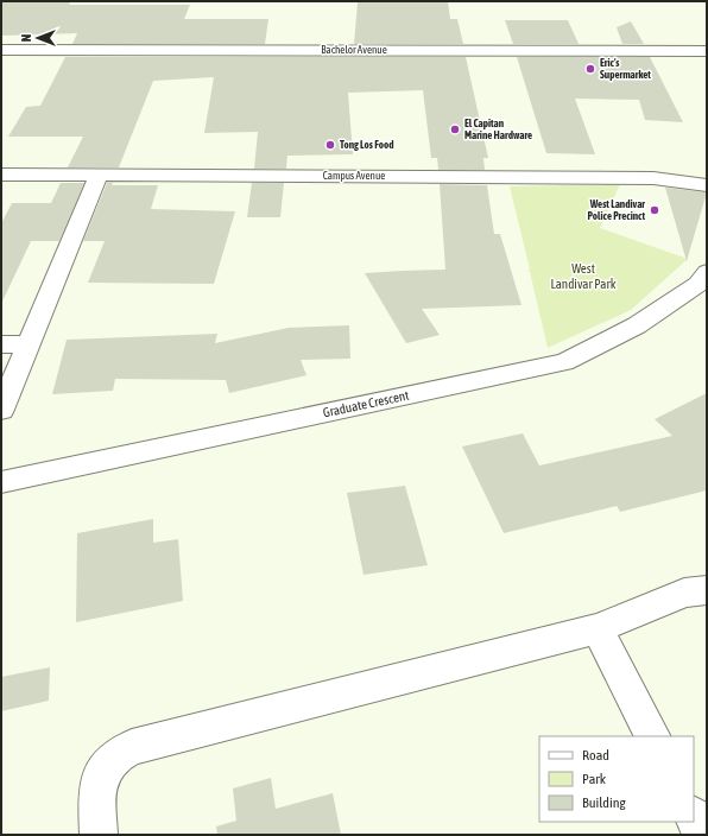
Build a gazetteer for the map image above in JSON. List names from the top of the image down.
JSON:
{
  "streets": {
    "street": ["Bachelor Avenue", "Campus Avenue", "Graduate Crescent"]
  },
  "parks": ["West Landivar Park"],
  "places": [
    "Eric's Supermarket",
    "El Capitan Marine Hardware",
    "Tong Los Food",
    "West Landivar Police Precinct"
  ],
  "legend": ["Road", "Park", "Building"],
  "north": "left"
}
